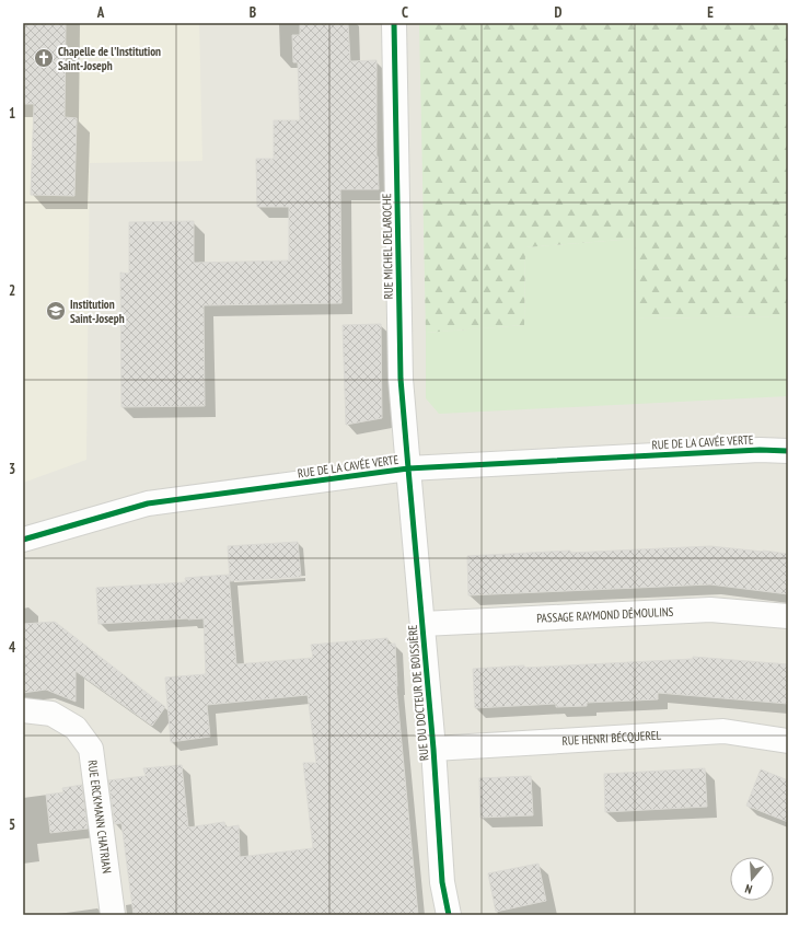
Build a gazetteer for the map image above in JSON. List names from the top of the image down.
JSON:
{
  "streets": {
    "street": [
      "RUE MICHEL DELAROCHE",
      "RUE DE LA CAVÉE VERTE",
      "PASSAGE RAYMOND DÉMOULINS",
      "RUE DU DOCTEUR DE BOISSIÈRE",
      "RUE HENRI BÉCQUEREL",
      "RUE ERCKMANN CHATRIAN"
    ]
  },
  "crossings": [
    ["RUE MICHEL DELAROCHE", "RUE DE LA CAVÉE VERTE"],
    ["RUE MICHEL DELAROCHE", "RUE DU DOCTEUR DE BOISSIÈRE"],
    ["RUE DE LA CAVÉE VERTE", "RUE DU DOCTEUR DE BOISSIÈRE"],
    ["PASSAGE RAYMOND DÉMOULINS", "RUE DU DOCTEUR DE BOISSIÈRE"],
    ["RUE DU DOCTEUR DE BOISSIÈRE", "RUE HENRI BÉCQUEREL"]
  ],
  "places": {
    "church": ["Chapelle de l'Institution Saint-Joseph"],
    "school or university": ["Institution Saint-Joseph"]
  },
  "north": "bottom",
  "grid": {
    "columns": [
      "A",
      "B",
      "C",
      "D",
      "E"
    ],
    "rows": [
      "1",
      "2",
      "3",
      "4",
      "5"
    ]
  }
}
